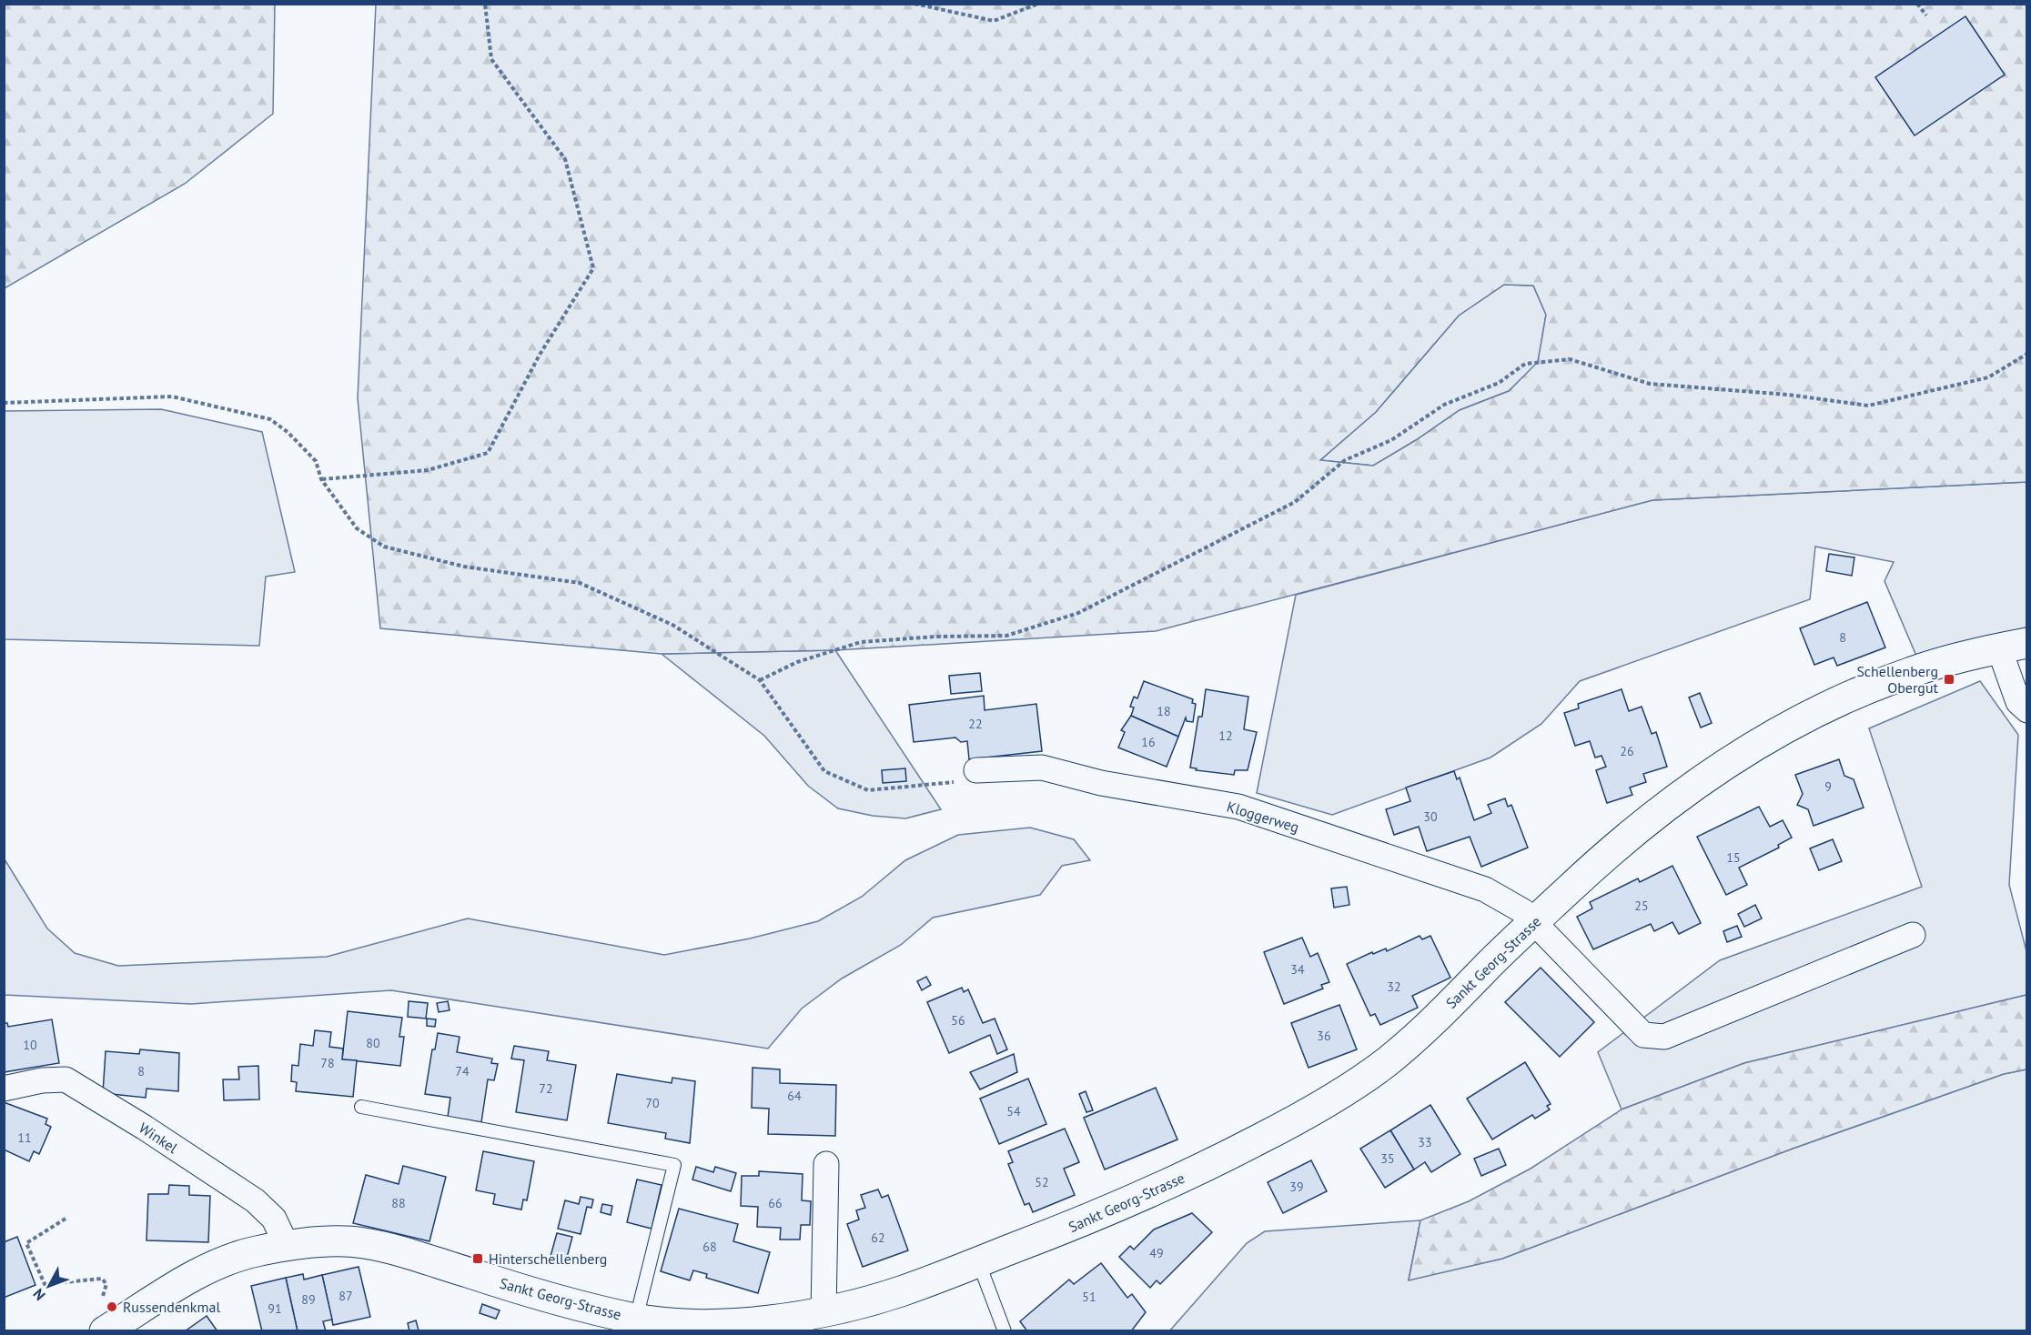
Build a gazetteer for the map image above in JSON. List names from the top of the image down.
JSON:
{
  "streets": {
    "street": ["Kloggerweg", "Sankt Georg-Strasse", "Winkel"]
  },
  "crossings": [
    ["Kloggerweg", "Sankt Georg-Strasse"],
    ["Sankt Georg-Strasse", "Winkel"]
  ],
  "places": {
    "transit": ["Schellenberg Obergut", "Hinterschellenberg"],
    "other": ["Russendenkmal"]
  },
  "house_numbers": [
    "8",
    "18",
    "22",
    "12",
    "16",
    "26",
    "9",
    "30",
    "15",
    "25",
    "34",
    "32",
    "56",
    "36",
    "80",
    "10",
    "78",
    "8",
    "74",
    "72",
    "64",
    "70",
    "54",
    "11",
    "33",
    "35",
    "52",
    "39",
    "88",
    "66",
    "62",
    "68",
    "49",
    "87",
    "51",
    "89",
    "91"
  ],
  "north": "bottom left"
}
